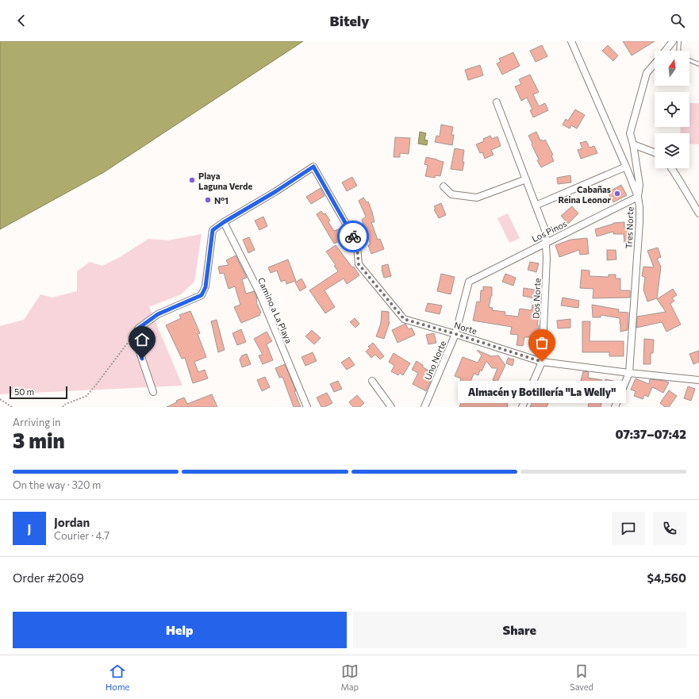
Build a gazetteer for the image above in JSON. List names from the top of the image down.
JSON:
{
  "streets": {
    "street": [
      "Tres Norte",
      "Los Pinos",
      "Dos Norte",
      "Camino a La Playa",
      "Norte",
      "Uno Norte"
    ]
  },
  "crossings": [
    ["Tres Norte", "Los Pinos"],
    ["Tres Norte", "Norte"],
    ["Los Pinos", "Dos Norte"],
    ["Los Pinos", "Uno Norte"],
    ["Dos Norte", "Norte"],
    ["Camino a La Playa", "Norte"],
    ["Norte", "Uno Norte"]
  ],
  "places": [
    "Playa Laguna Verde",
    "Cabañas Reina Leonor",
    "Nº1",
    "Almacén y Botillería \"La Welly\""
  ],
  "scale_bar": "50 m",
  "north": "top",
  "page": {
    "header": "Bitely",
    "bubble": "Almacén y Botillería \"La Welly\"",
    "scale": "50 m",
    "heading": ["3 min", "Arriving in", "07:37–07:42"],
    "panel": [
      "Jordan",
      "Courier · 4.7",
      "Order #2069",
      "$4,560"
    ],
    "bar": "On the way · 320 m",
    "round": "J",
    "buttons": ["Help", "Share"],
    "tabs": ["Home", "Map", "Saved"]
  }
}
